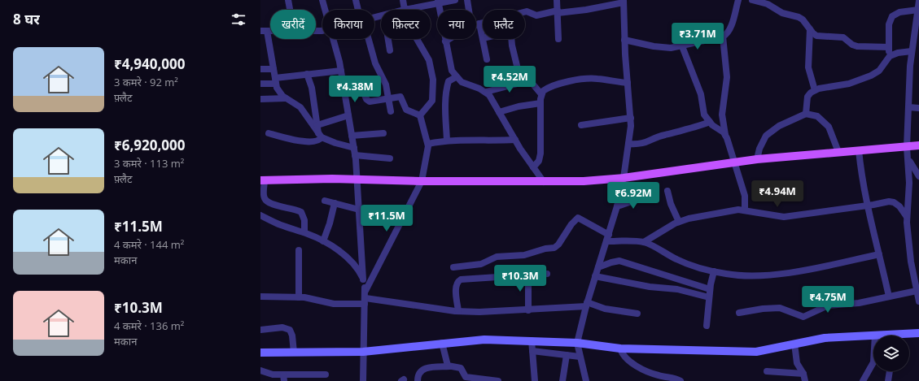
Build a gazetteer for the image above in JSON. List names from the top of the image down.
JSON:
{
  "page": {
    "heading": "8 घर",
    "chip": [
      "खरीदें",
      "किराया",
      "फ़िल्टर",
      "नया",
      "फ़्लैट"
    ],
    "price": [
      "₹3.71M",
      "₹4.52M",
      "₹4.38M",
      "₹4.94M",
      "₹6.92M",
      "₹11.5M",
      "₹10.3M",
      "₹4.75M"
    ],
    "list": [
      {
        "name": "₹4,940,000",
        "note": "3 कमरे · 92 m² · फ़्लैट"
      },
      {
        "name": "₹6,920,000",
        "note": "3 कमरे · 113 m² · फ़्लैट"
      },
      {
        "name": "₹11.5M",
        "note": "4 कमरे · 144 m² · मकान"
      },
      {
        "name": "₹10.3M",
        "note": "4 कमरे · 136 m² · मकान"
      }
    ]
  }
}
